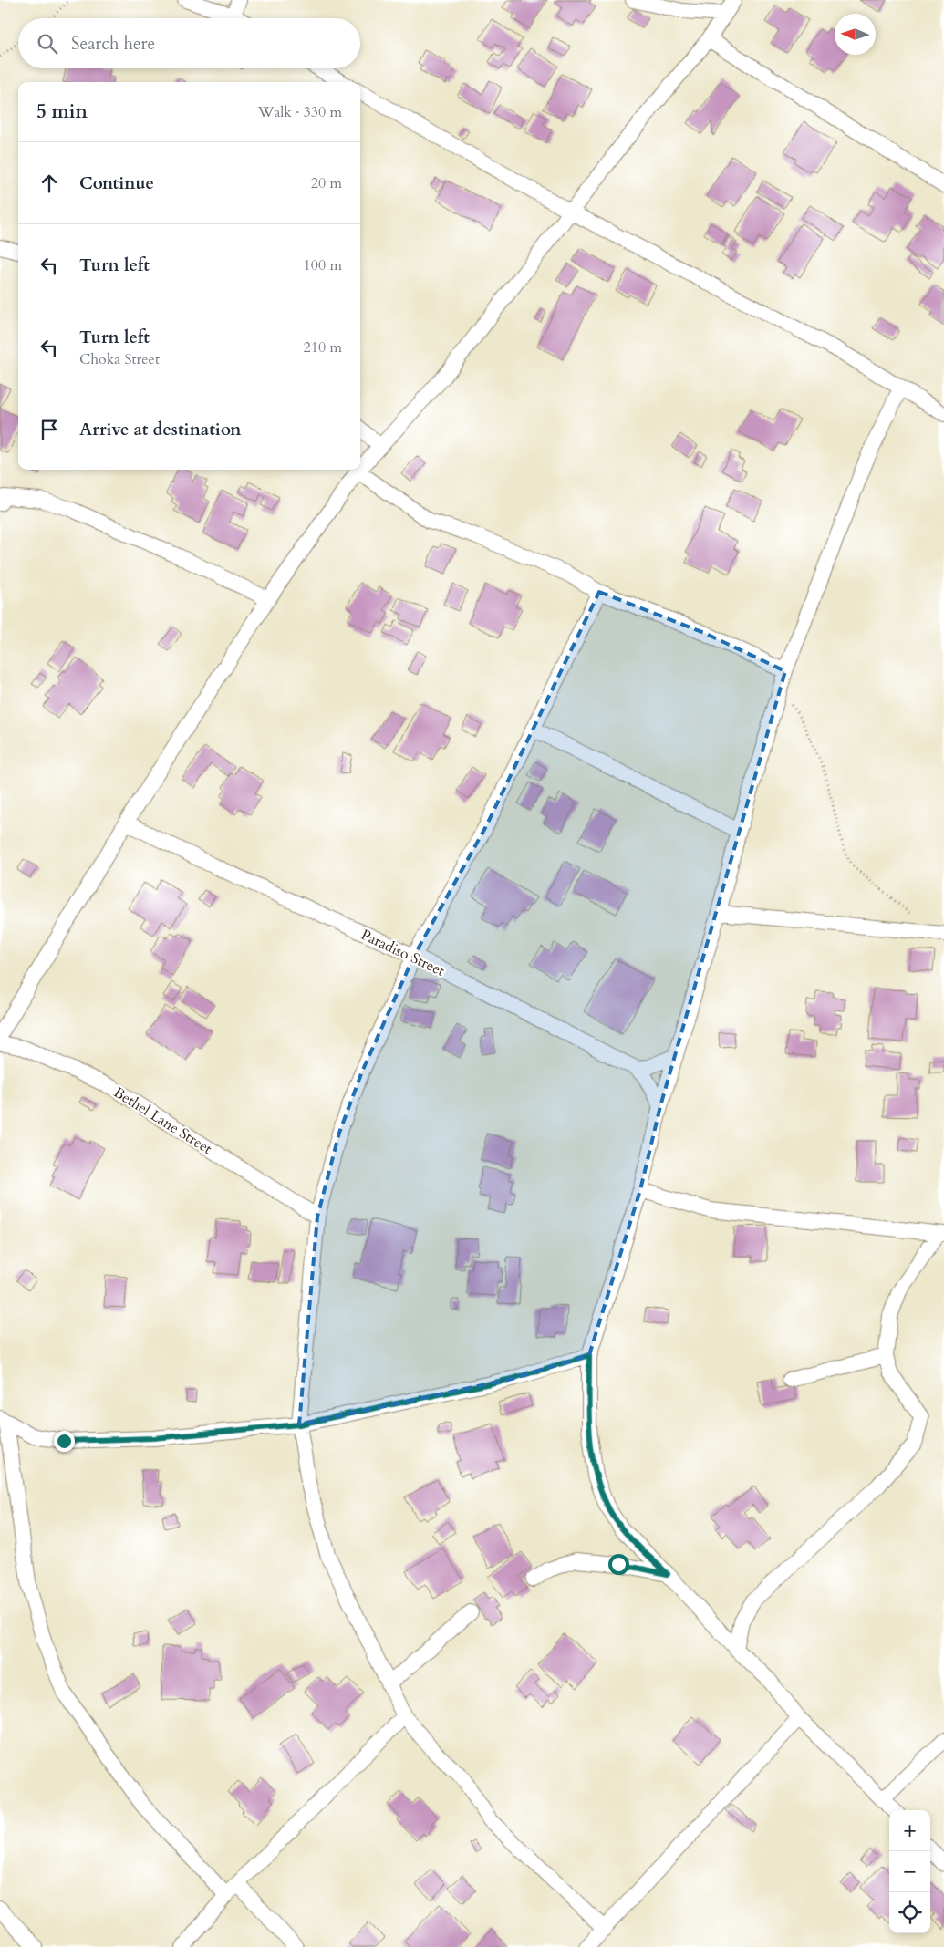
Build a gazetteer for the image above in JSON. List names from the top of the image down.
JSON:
{
  "streets": {
    "street": ["Paradiso Street", "Bethel Lane Street"]
  },
  "north": "left",
  "page": {
    "search": "Search here",
    "heading": ["5 min", "Walk · 330 m"],
    "list": [
      ["Continue", "20 m"],
      ["Turn left", "100 m"],
      ["Turn left", "Choka Street", "210 m"],
      "Arrive at destination"
    ],
    "map_buttons": ["+", "−"]
  }
}
